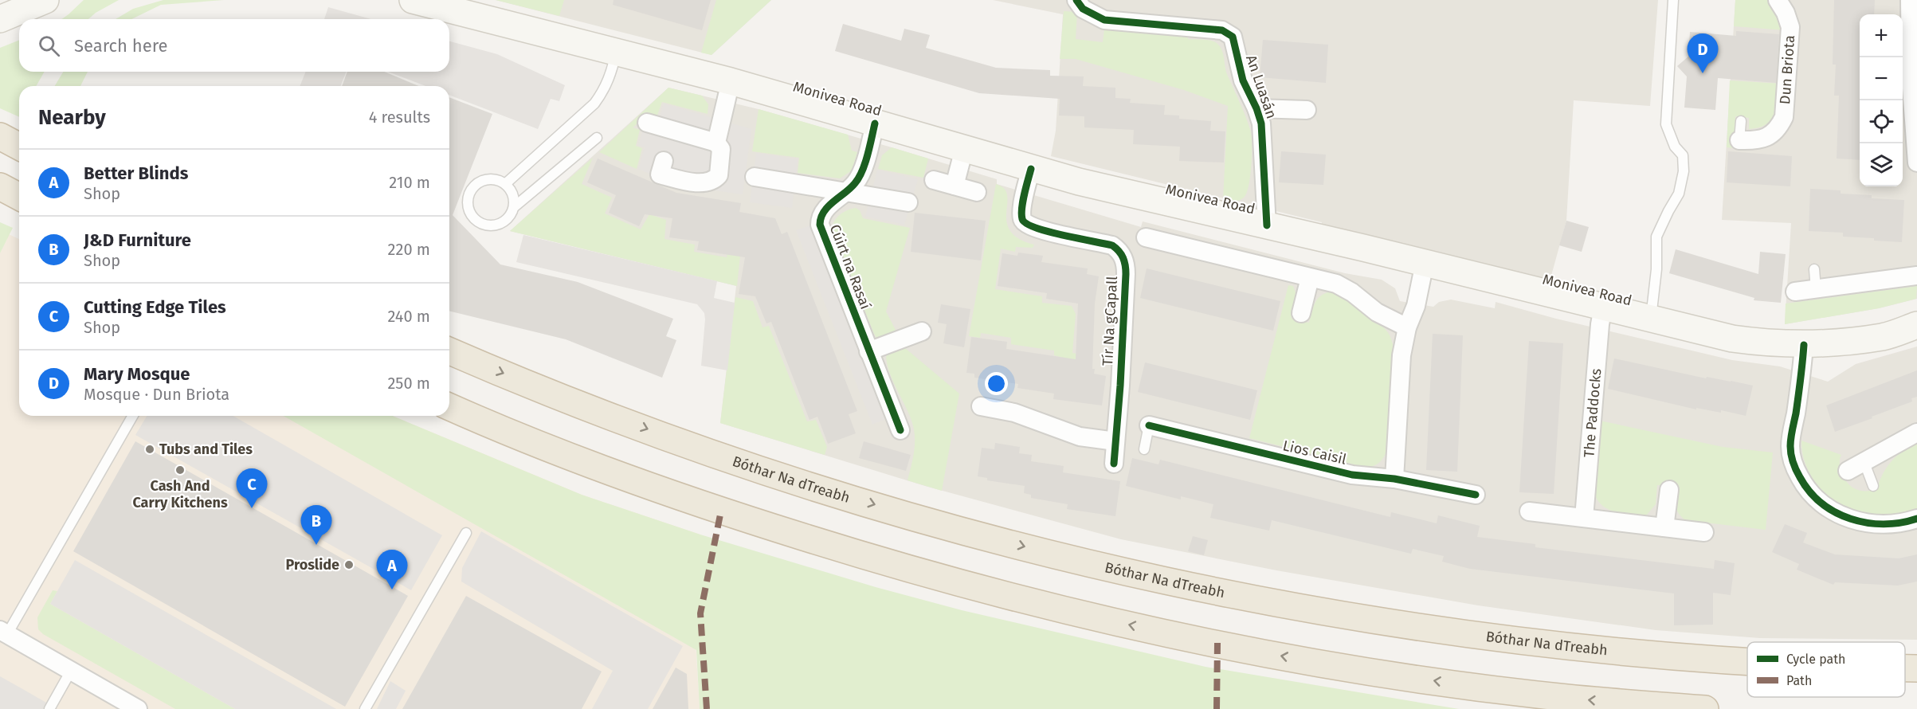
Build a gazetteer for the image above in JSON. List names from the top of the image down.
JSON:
{
  "streets": {
    "highway": ["Bóthar Na dTreabh"],
    "main road": ["Monivea Road"],
    "street": [
      "Dun Briota",
      "An Luasán",
      "Cúirt na Rasaí",
      "Tír Na gCapall",
      "The Paddocks",
      "Lios Caisil"
    ]
  },
  "crossings": [
    ["An Luasán", "Monivea Road"],
    ["Monivea Road", "Cúirt na Rasaí"],
    ["Monivea Road", "Tír Na gCapall"],
    ["Monivea Road", "The Paddocks"]
  ],
  "places": ["Tubs and Tiles", "Cash And Carry Kitchens", "Proslide"],
  "legend": ["Cycle path", "Path"],
  "page": {
    "map_buttons": ["+", "−"],
    "search": "Search here",
    "pins": [
      "D",
      "C",
      "B",
      "A"
    ],
    "heading": ["Nearby", "4 results"],
    "list": [
      {
        "mark": "A",
        "name": "Better Blinds",
        "note": "Shop",
        "value": "210 m"
      },
      {
        "mark": "B",
        "name": "J&D Furniture",
        "note": "Shop",
        "value": "220 m"
      },
      {
        "mark": "C",
        "name": "Cutting Edge Tiles",
        "note": "Shop",
        "value": "240 m"
      },
      {
        "mark": "D",
        "name": "Mary Mosque",
        "note": "Mosque · Dun Briota",
        "value": "250 m"
      }
    ]
  }
}
